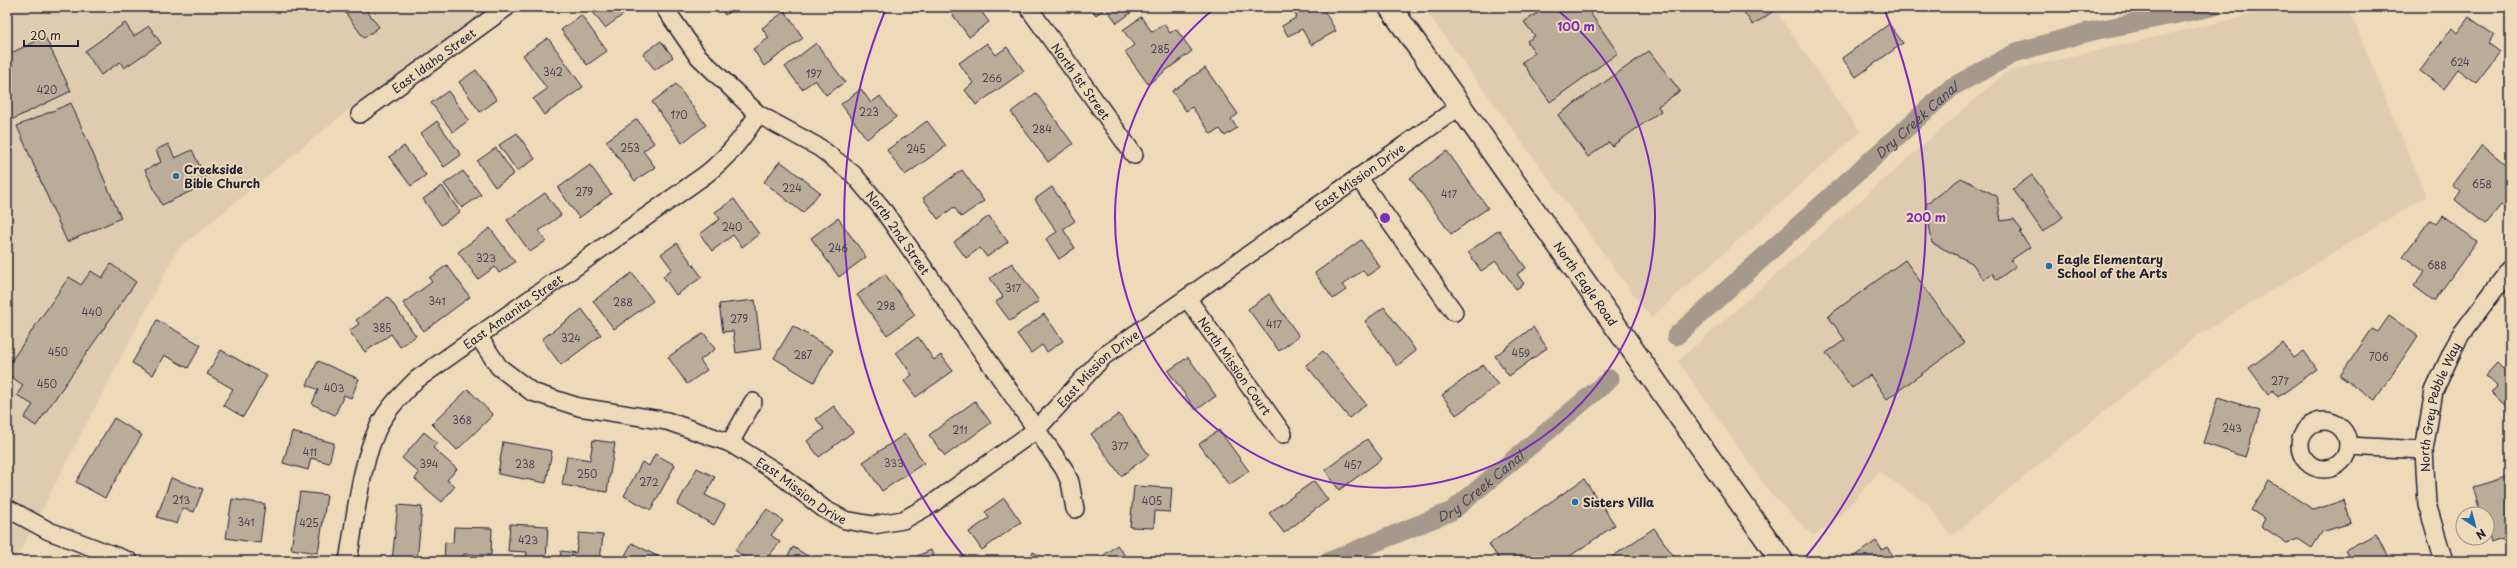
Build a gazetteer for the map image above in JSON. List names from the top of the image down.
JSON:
{
  "streets": {
    "main road": ["North Eagle Road"],
    "street": [
      "East Idaho Street",
      "North 1st Street",
      "East Mission Drive",
      "North 2nd Street",
      "East Amanita Street",
      "North Mission Court",
      "North Grey Pebble Way"
    ]
  },
  "crossings": [
    ["East Mission Drive", "North 2nd Street"],
    ["East Mission Drive", "North Eagle Road"],
    ["East Mission Drive", "East Amanita Street"],
    ["East Mission Drive", "North Mission Court"],
    ["North 2nd Street", "East Amanita Street"]
  ],
  "water": ["Dry Creek Canal"],
  "places": ["Creekside Bible Church", "Eagle Elementary School of the Arts", "Sisters Villa"],
  "house_numbers": [
    "285",
    "624",
    "342",
    "197",
    "266",
    "420",
    "223",
    "170",
    "284",
    "253",
    "245",
    "658",
    "224",
    "279",
    "417",
    "240",
    "246",
    "323",
    "688",
    "317",
    "341",
    "288",
    "298",
    "440",
    "279",
    "417",
    "385",
    "324",
    "450",
    "459",
    "287",
    "706",
    "277",
    "450",
    "403",
    "368",
    "243",
    "211",
    "377",
    "411",
    "333",
    "394",
    "238",
    "457",
    "250",
    "272",
    "213",
    "405",
    "341",
    "425",
    "423"
  ],
  "scale_bar": "20 m",
  "north": "bottom right",
  "rings": ["100 m", "200 m"]
}
